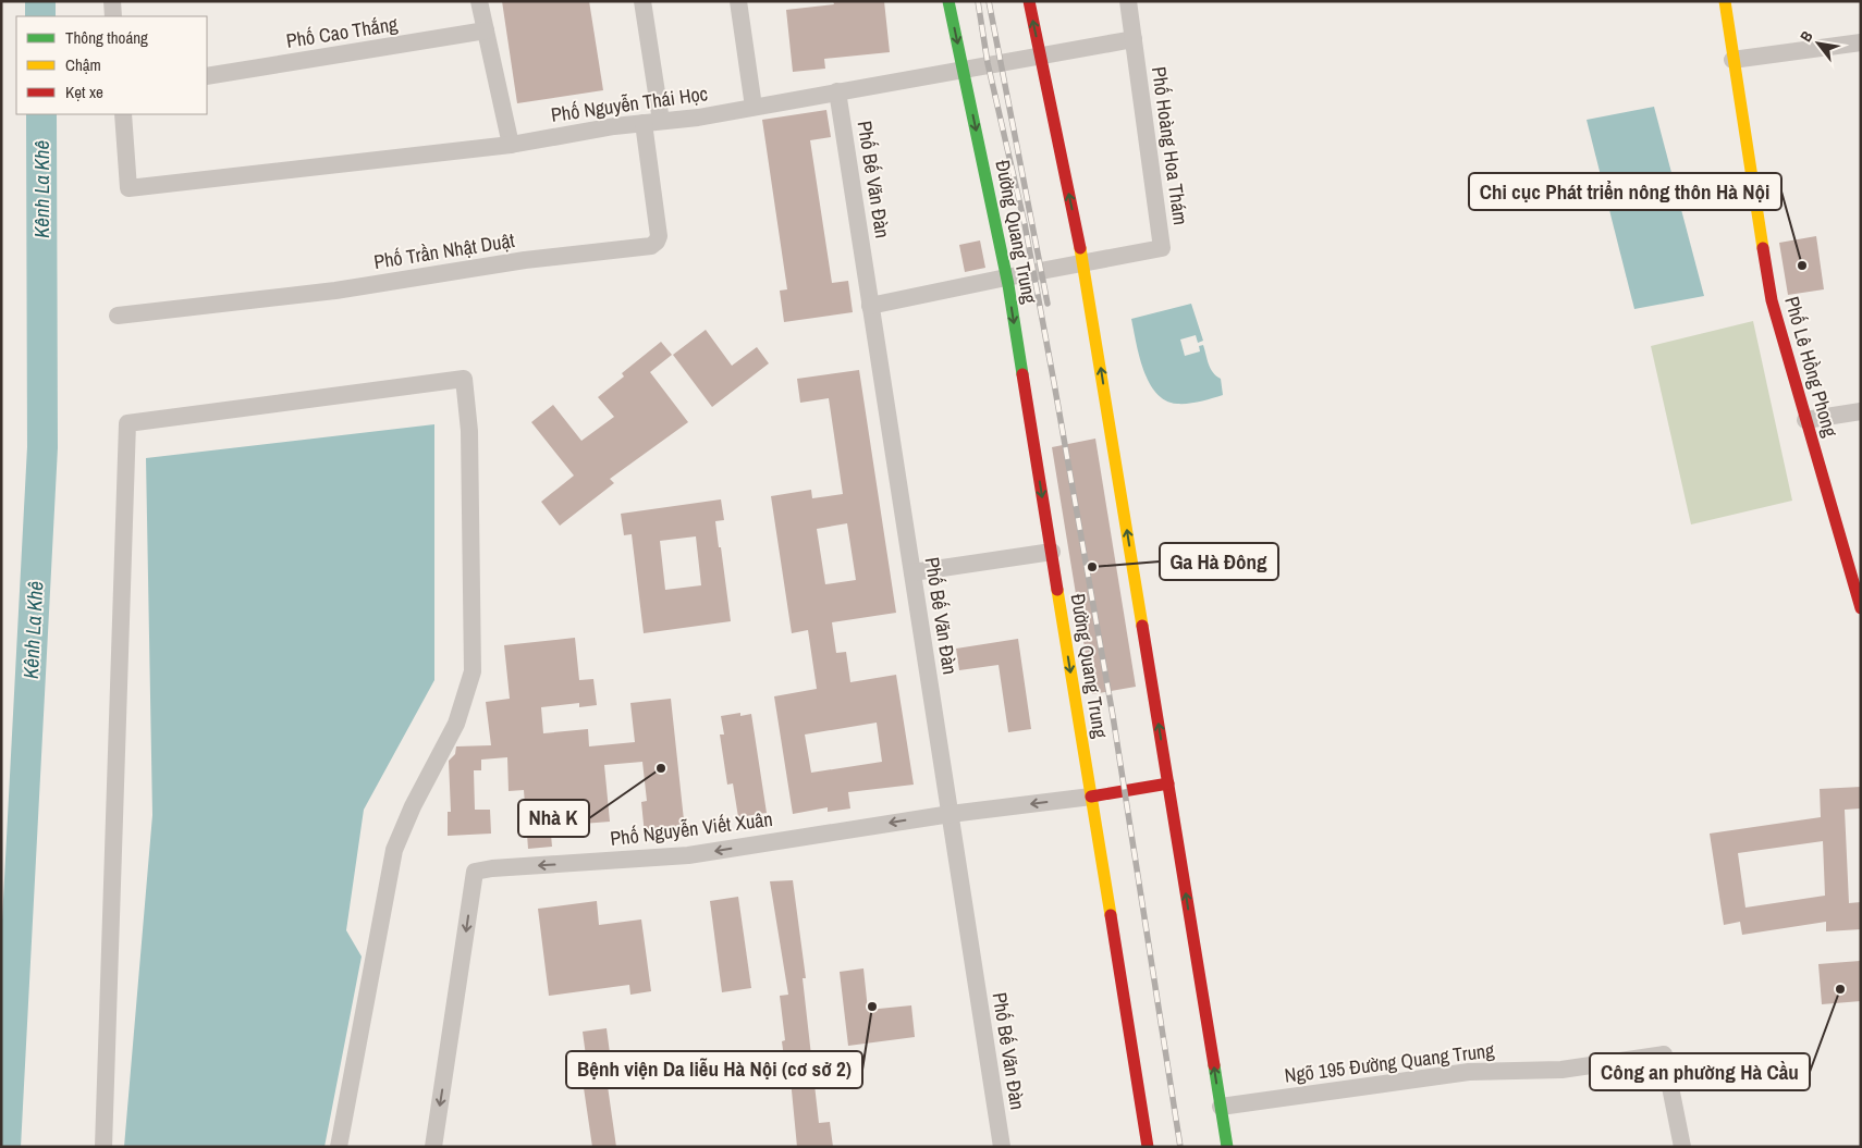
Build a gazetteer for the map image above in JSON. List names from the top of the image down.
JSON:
{
  "streets": {
    "main road": ["Đường Quang Trung", "Phố Lê Hồng Phong"],
    "street": [
      "Phố Cao Thắng",
      "Phố Nguyễn Thái Học",
      "Phố Hoàng Hoa Thám",
      "Phố Bế Văn Đàn",
      "Phố Trần Nhật Duật",
      "Phố Nguyễn Viết Xuân",
      "Ngõ 195 Đường Quang Trung"
    ]
  },
  "crossings": [
    ["Phố Nguyễn Thái Học", "Phố Hoàng Hoa Thám"],
    ["Phố Nguyễn Thái Học", "Phố Bế Văn Đàn"],
    ["Phố Nguyễn Thái Học", "Đường Quang Trung"],
    ["Phố Nguyễn Thái Học", "Phố Trần Nhật Duật"],
    ["Phố Bế Văn Đàn", "Phố Nguyễn Viết Xuân"],
    ["Đường Quang Trung", "Phố Nguyễn Viết Xuân"]
  ],
  "one_way": ["Phố Nguyễn Viết Xuân"],
  "water": ["Kênh La Khê"],
  "places": [
    "Chi cục Phát triển nông thôn Hà Nội",
    "Ga Hà Đông",
    "Nhà K",
    "Công an phường Hà Cầu",
    "Bệnh viện Da liễu Hà Nội (cơ sở 2)"
  ],
  "legend": ["Thông thoáng", "Chậm", "Kẹt xe"],
  "north": "top left"
}
